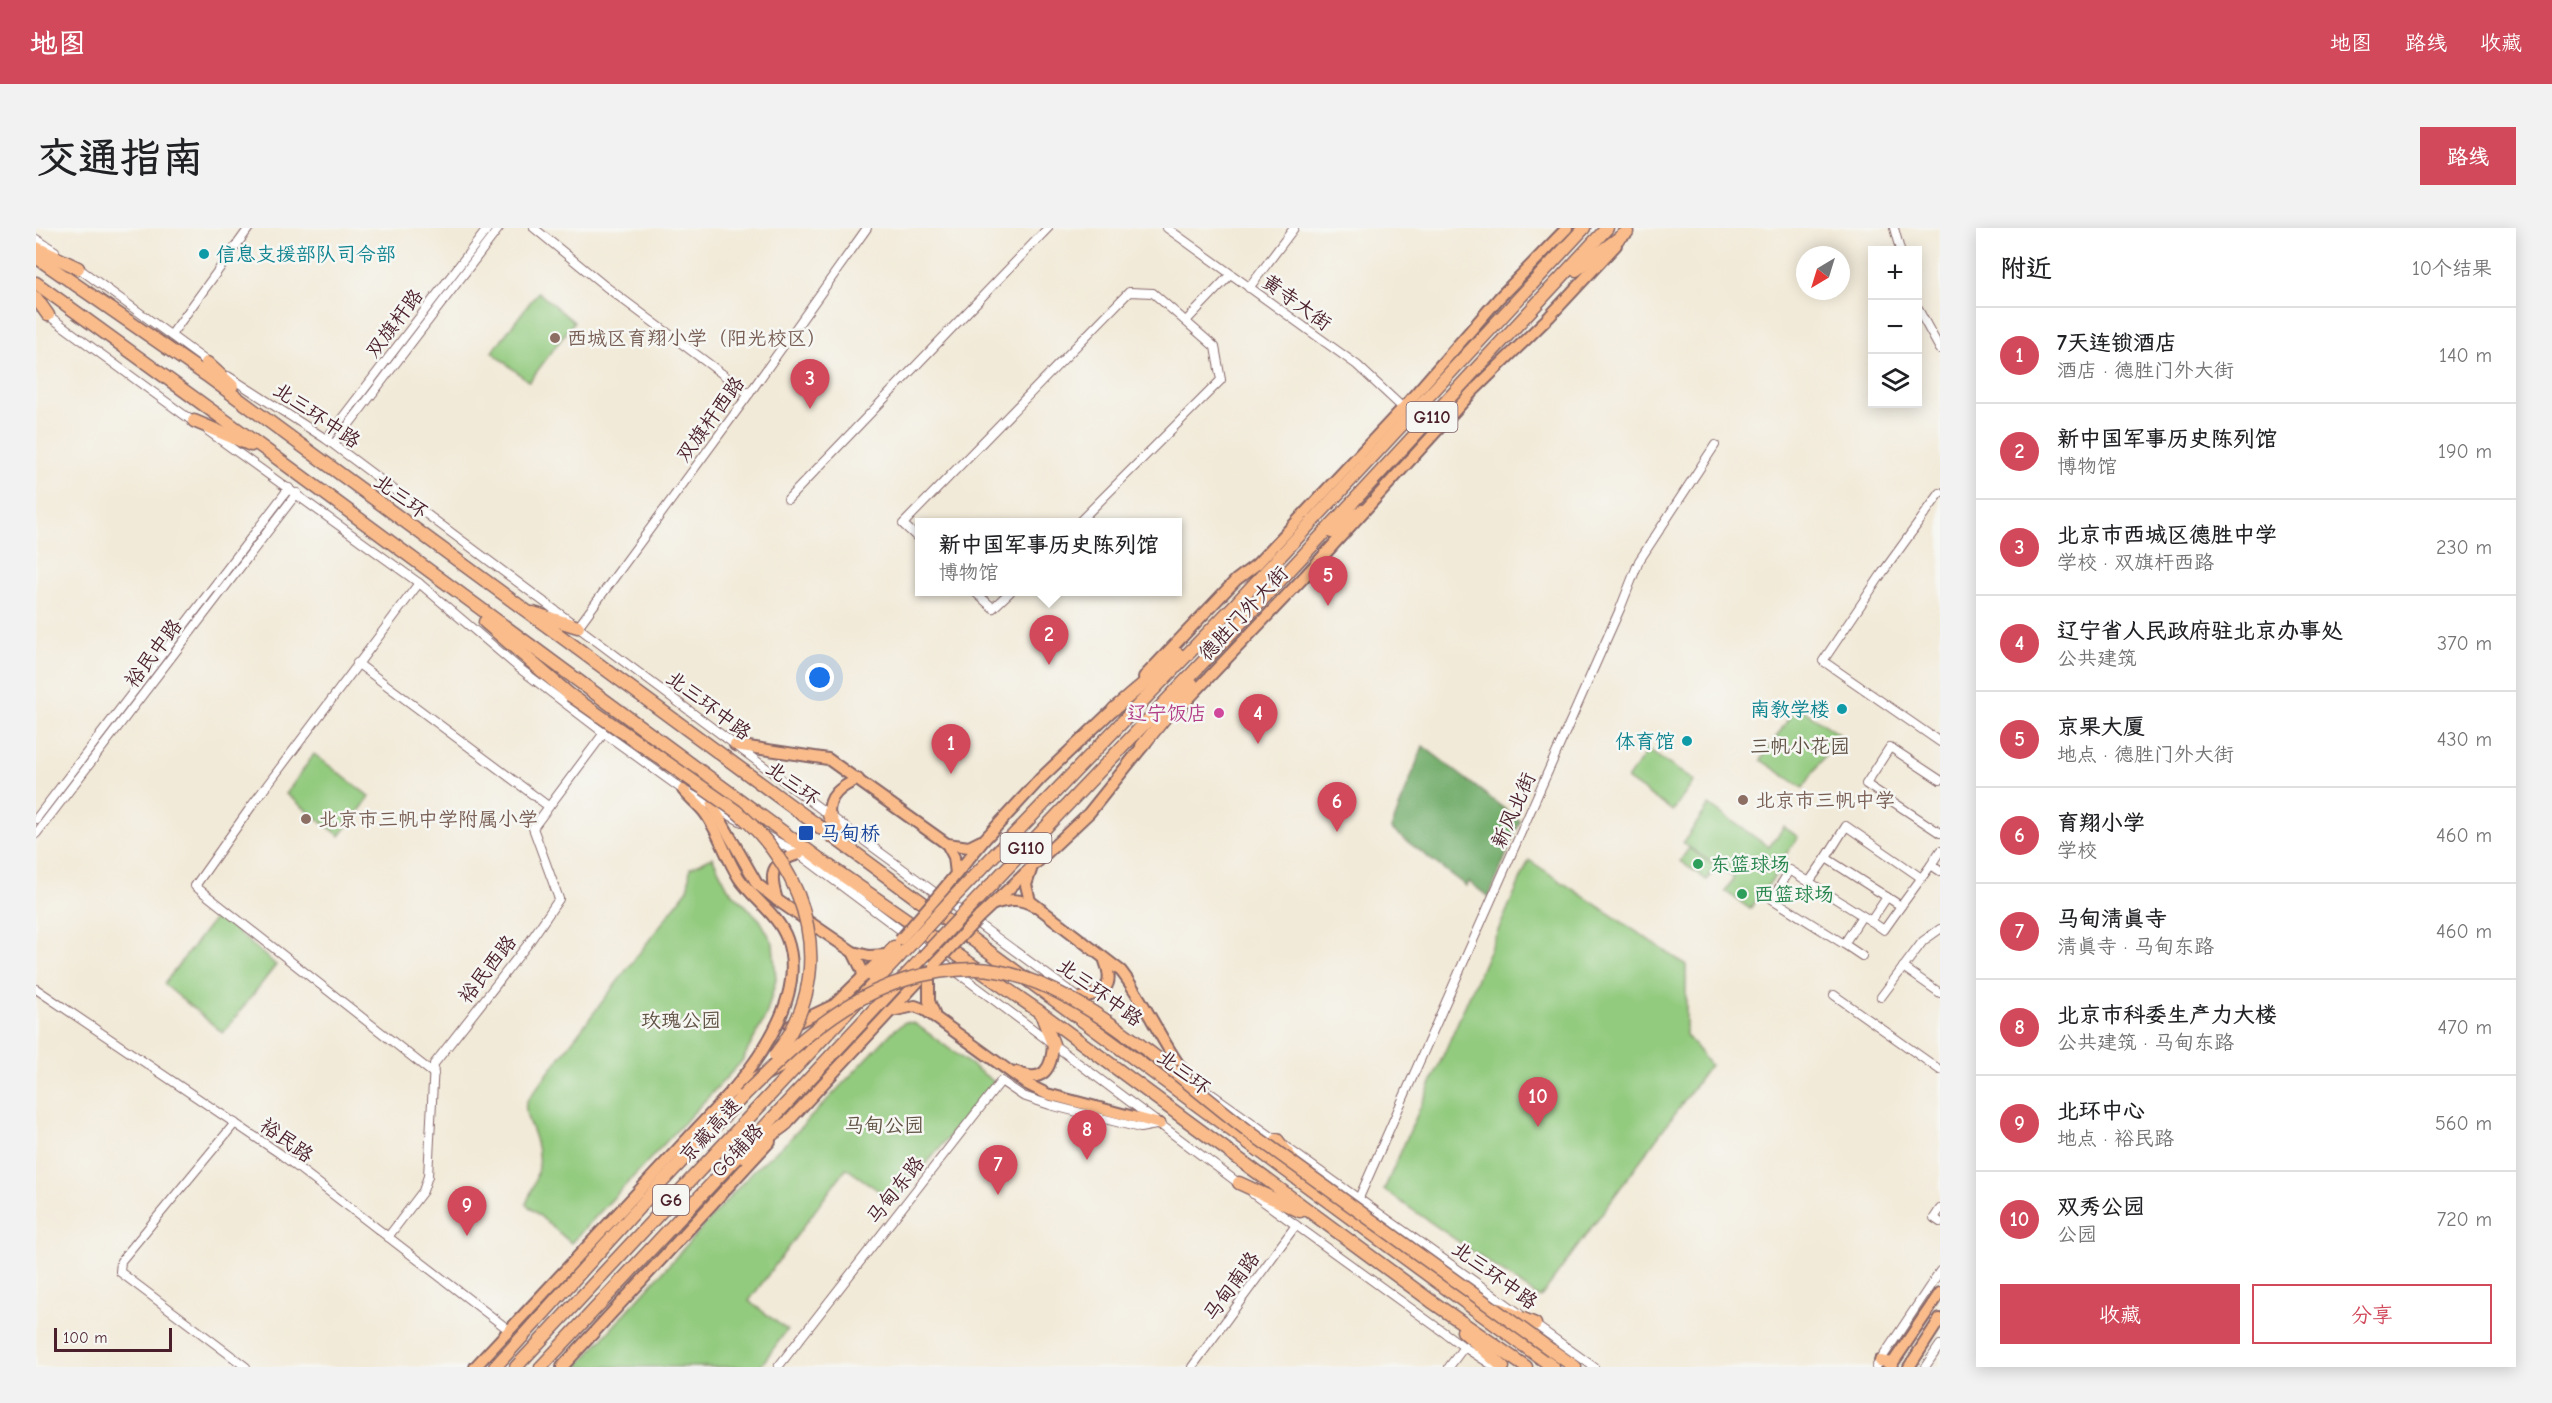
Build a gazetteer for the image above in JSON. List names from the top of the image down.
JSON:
{
  "streets": {
    "highway": [
      "G110",
      "北三环",
      "德胜门外大街",
      "京藏高速",
      "G6"
    ],
    "main road": ["G6辅路"],
    "street": [
      "黄寺大街",
      "双旗杆路",
      "北三环中路",
      "双旗杆西路",
      "裕民中路",
      "新风北街",
      "裕民西路",
      "裕民路",
      "马甸东路",
      "马甸南路"
    ]
  },
  "crossings": [
    ["黄寺大街", "德胜门外大街"],
    ["双旗杆路", "北三环中路"],
    ["北三环中路", "双旗杆西路"],
    ["北三环中路", "新风北街"],
    ["德胜门外大街", "京藏高速"],
    ["德胜门外大街", "G6辅路"],
    ["德胜门外大街", "G6"],
    ["裕民西路", "裕民路"],
    ["京藏高速", "G6"]
  ],
  "parks": ["三帆小花园", "玫瑰公园", "马甸公园"],
  "places": {
    "other": [
      "信息支援部队司令部",
      "西城区育翔小学（阳光校区）",
      "南教学楼",
      "辽宁饭店",
      "体育馆",
      "北京市三帆中学",
      "北京市三帆中学附属小学",
      "东篮球场",
      "西篮球场"
    ],
    "transit": ["马甸桥"]
  },
  "scale_bar": "100 m",
  "north": "bottom left",
  "page": {
    "header": "地图",
    "nav": ["地图", "路线", "收藏"],
    "buttons": [
      "路线",
      ["收藏", "分享"]
    ],
    "title": "交通指南",
    "heading": ["附近", "10个结果"],
    "map_buttons": ["+", "−"],
    "list": [
      {
        "mark": "1",
        "name": "7天连锁酒店",
        "note": "酒店 · 德胜门外大街",
        "value": "140 m"
      },
      {
        "mark": "2",
        "name": "新中国军事历史陈列馆",
        "note": "博物馆",
        "value": "190 m"
      },
      {
        "mark": "3",
        "name": "北京市西城区德胜中学",
        "note": "学校 · 双旗杆西路",
        "value": "230 m"
      },
      {
        "mark": "4",
        "name": "辽宁省人民政府驻北京办事处",
        "note": "公共建筑",
        "value": "370 m"
      },
      {
        "mark": "5",
        "name": "京果大厦",
        "note": "地点 · 德胜门外大街",
        "value": "430 m"
      },
      {
        "mark": "6",
        "name": "育翔小学",
        "note": "学校",
        "value": "460 m"
      },
      {
        "mark": "7",
        "name": "马甸清真寺",
        "note": "清真寺 · 马甸东路",
        "value": "460 m"
      },
      {
        "mark": "8",
        "name": "北京市科委生产力大楼",
        "note": "公共建筑 · 马甸东路",
        "value": "470 m"
      },
      {
        "mark": "9",
        "name": "北环中心",
        "note": "地点 · 裕民路",
        "value": "560 m"
      },
      {
        "mark": "10",
        "name": "双秀公园",
        "note": "公园",
        "value": "720 m"
      }
    ],
    "pins": [
      "3",
      "5",
      "2",
      "4",
      "1",
      "6",
      "10",
      "8",
      "7",
      "9"
    ],
    "popup": ["新中国军事历史陈列馆", "博物馆"],
    "scale": "100 m"
  }
}
